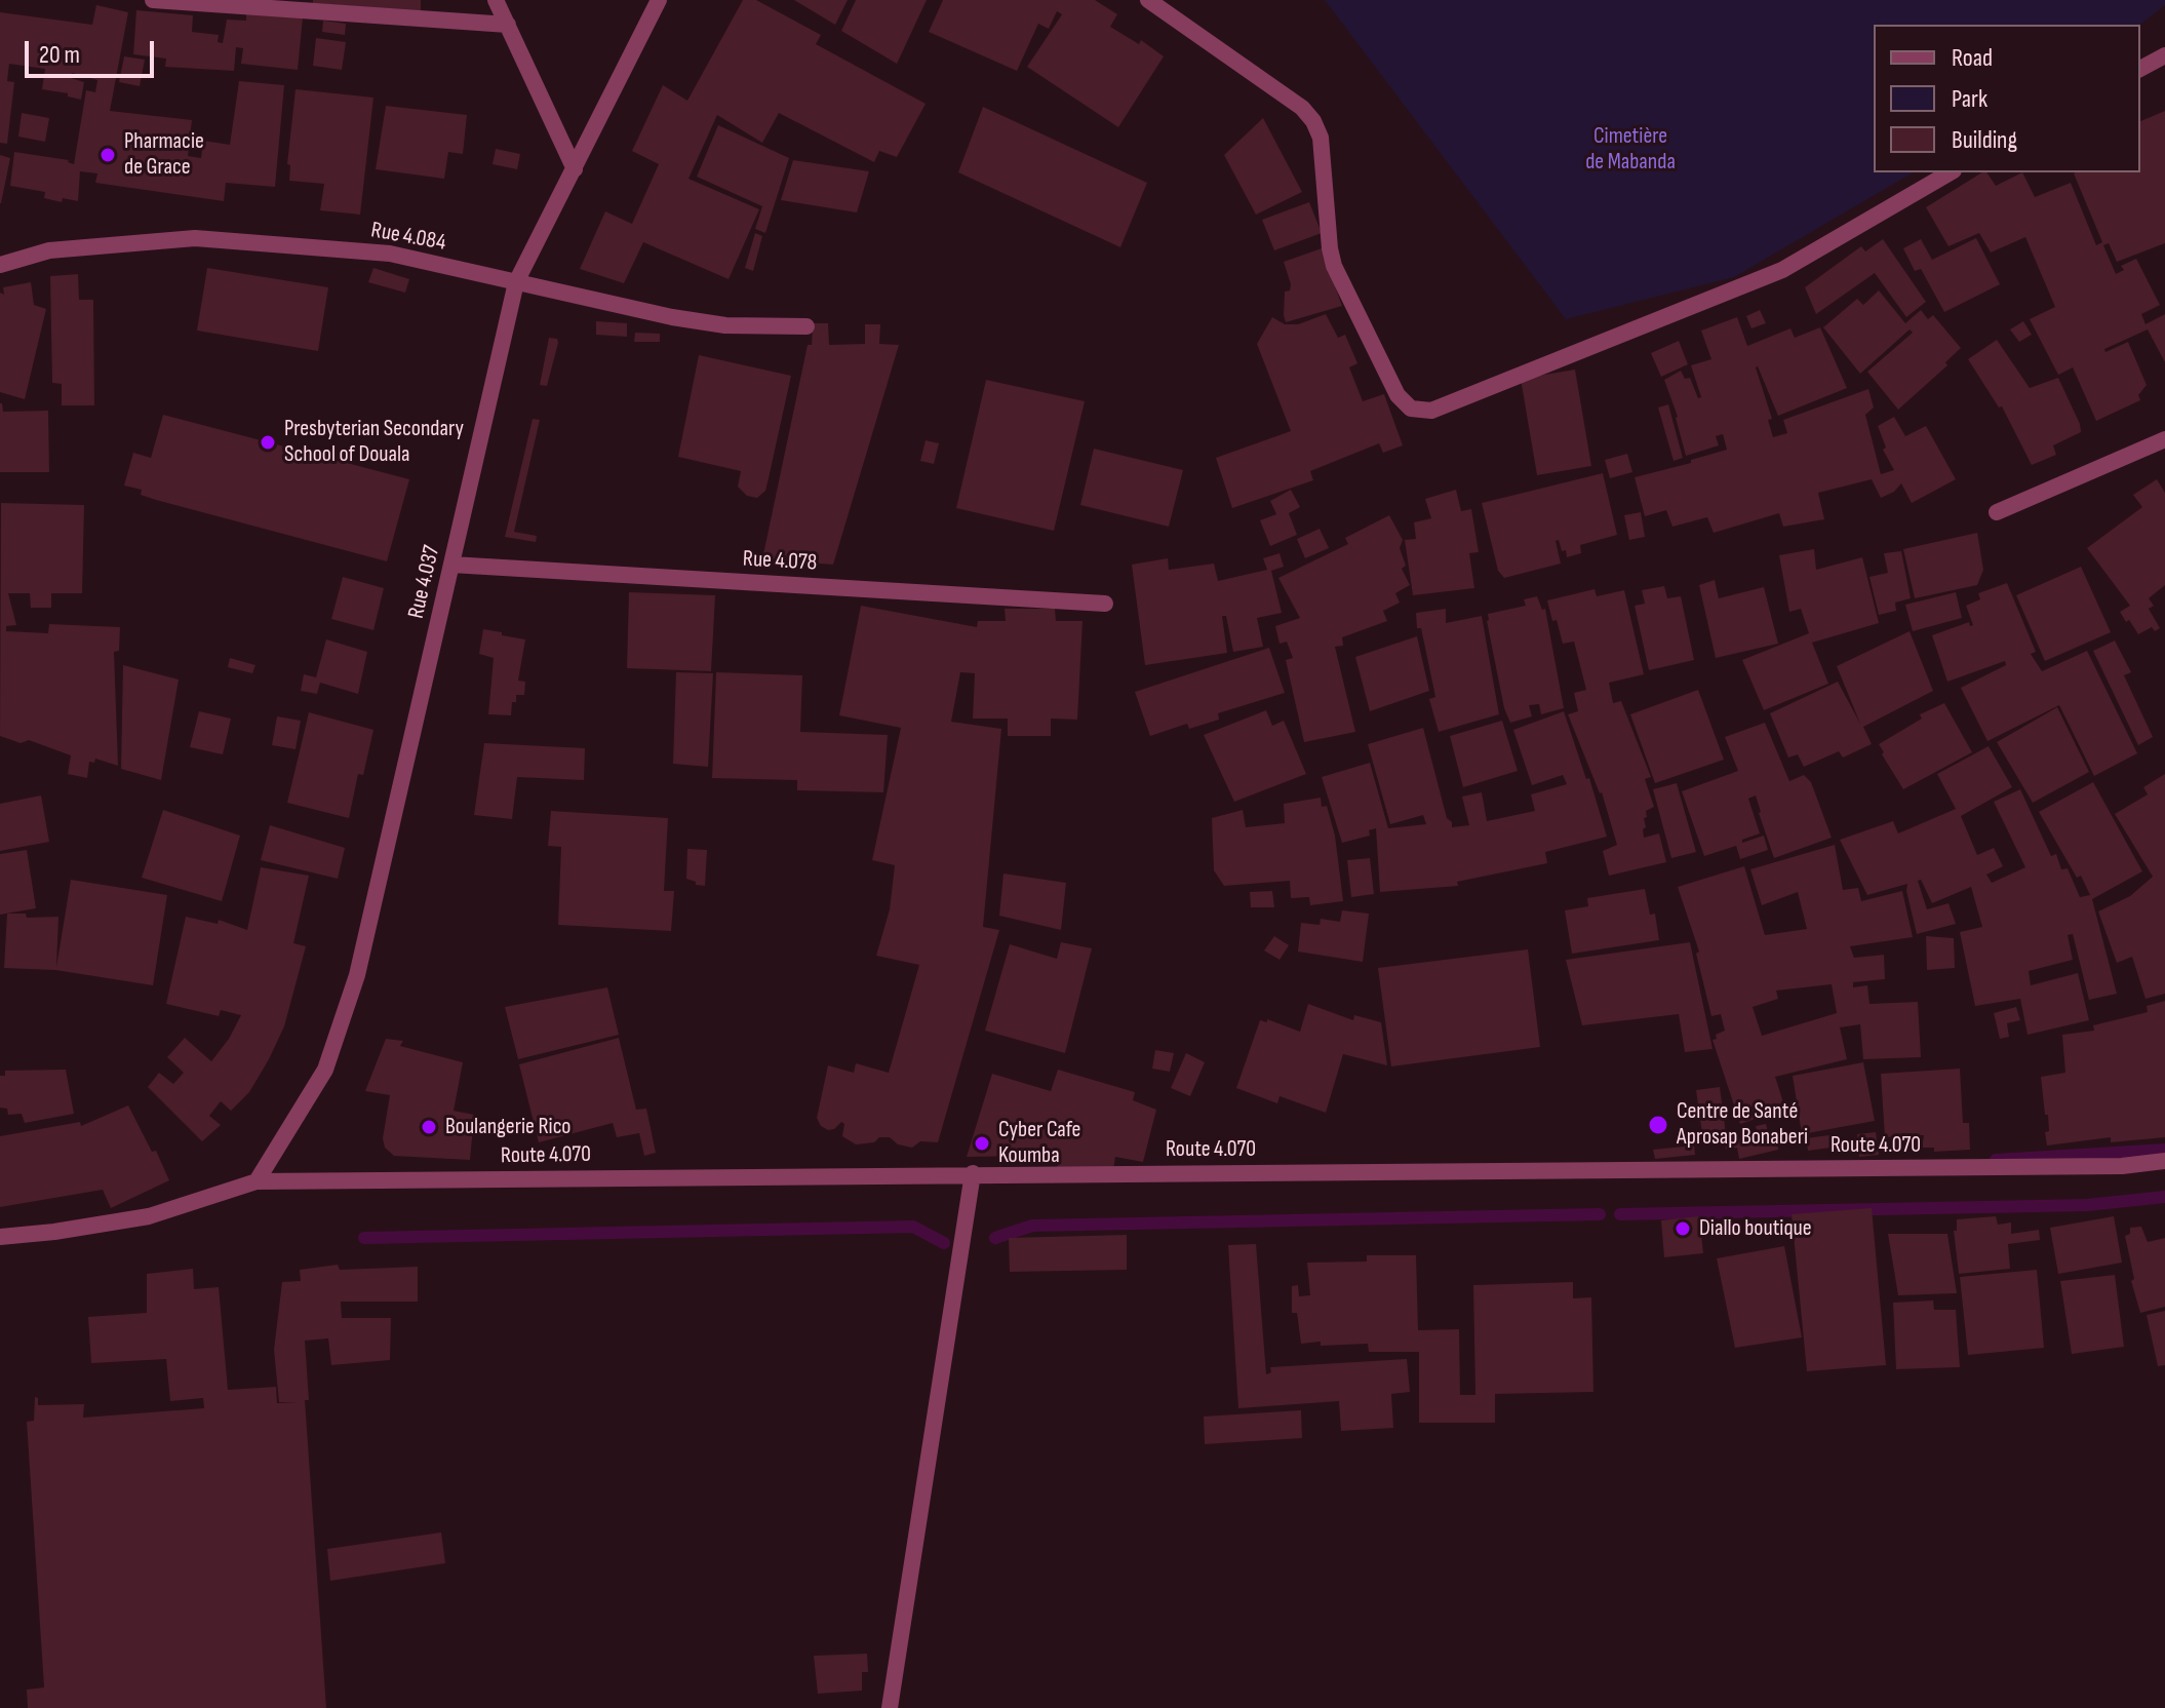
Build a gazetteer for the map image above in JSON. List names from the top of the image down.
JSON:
{
  "streets": {
    "street": [
      "Rue 4.084",
      "Rue 4.078",
      "Rue 4.037",
      "Route 4.070"
    ]
  },
  "crossings": [
    ["Rue 4.084", "Rue 4.037"],
    ["Rue 4.078", "Rue 4.037"],
    ["Rue 4.037", "Route 4.070"]
  ],
  "parks": ["Cimetière de Mabanda"],
  "places": [
    "Pharmacie de Grace",
    "Presbyterian Secondary School of Douala",
    "Centre de Santé Aprosap Bonaberi",
    "Boulangerie Rico",
    "Cyber Cafe Koumba",
    "Diallo boutique"
  ],
  "legend": ["Road", "Park", "Building"],
  "scale_bar": "20 m"
}
